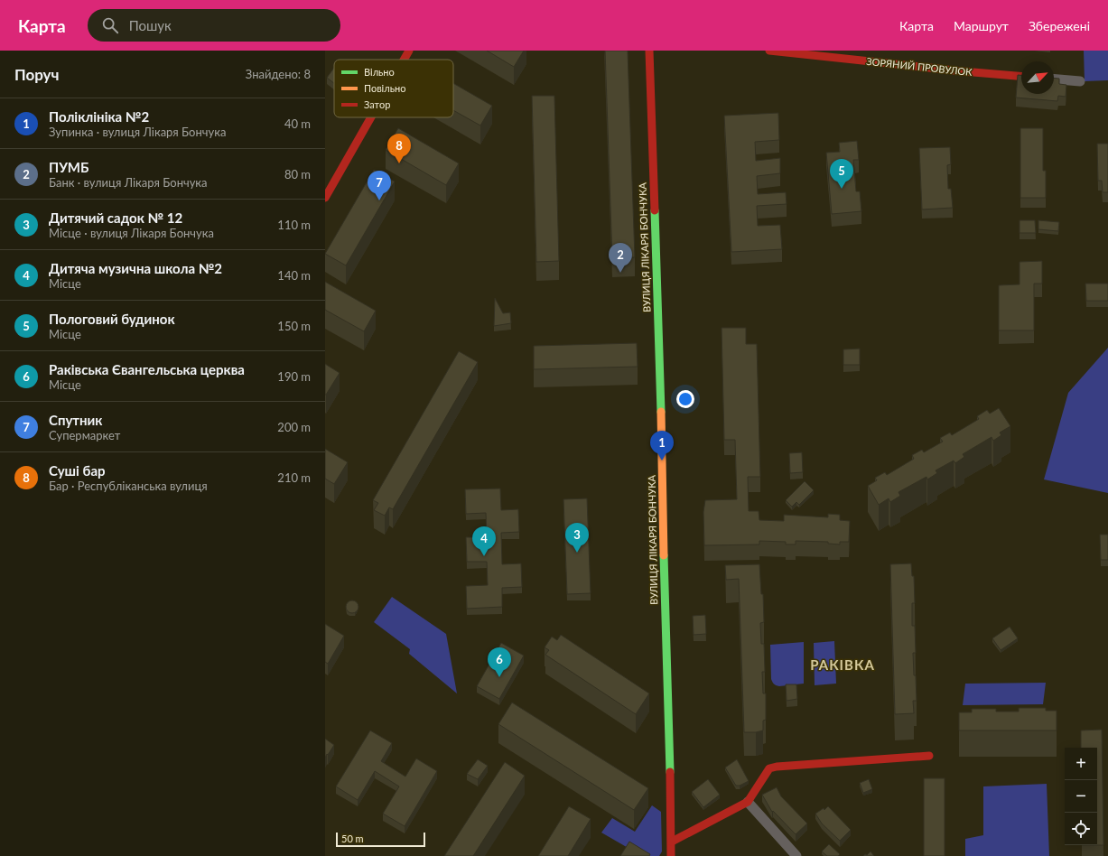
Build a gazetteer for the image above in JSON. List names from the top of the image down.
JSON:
{
  "streets": {
    "street": ["ЗОРЯНИЙ ПРОВУЛОК", "ВУЛИЦЯ ЛІКАРЯ БОНЧУКА"]
  },
  "districts": ["РАКІВКА"],
  "legend": ["Вільно", "Повільно", "Затор"],
  "scale_bar": "50 m",
  "north": "top right",
  "page": {
    "header": "Карта",
    "search": "Пошук",
    "nav": ["Карта", "Маршрут", "Збережені"],
    "heading": ["Поруч", "Знайдено: 8"],
    "list": [
      {
        "mark": "1",
        "name": "Поліклініка №2",
        "note": "Зупинка · вулиця Лікаря Бончука",
        "value": "40 m"
      },
      {
        "mark": "2",
        "name": "ПУМБ",
        "note": "Банк · вулиця Лікаря Бончука",
        "value": "80 m"
      },
      {
        "mark": "3",
        "name": "Дитячий садок № 12",
        "note": "Місце · вулиця Лікаря Бончука",
        "value": "110 m"
      },
      {
        "mark": "4",
        "name": "Дитяча музична школа №2",
        "note": "Місце",
        "value": "140 m"
      },
      {
        "mark": "5",
        "name": "Пологовий будинок",
        "note": "Місце",
        "value": "150 m"
      },
      {
        "mark": "6",
        "name": "Раківська Євангельська церква",
        "note": "Місце",
        "value": "190 m"
      },
      {
        "mark": "7",
        "name": "Спутник",
        "note": "Супермаркет",
        "value": "200 m"
      },
      {
        "mark": "8",
        "name": "Суші бар",
        "note": "Бар · Республіканська вулиця",
        "value": "210 m"
      }
    ],
    "pins": [
      "8",
      "5",
      "7",
      "2",
      "1",
      "3",
      "4",
      "6"
    ],
    "map_buttons": ["+", "−"],
    "scale": "50 m"
  }
}
